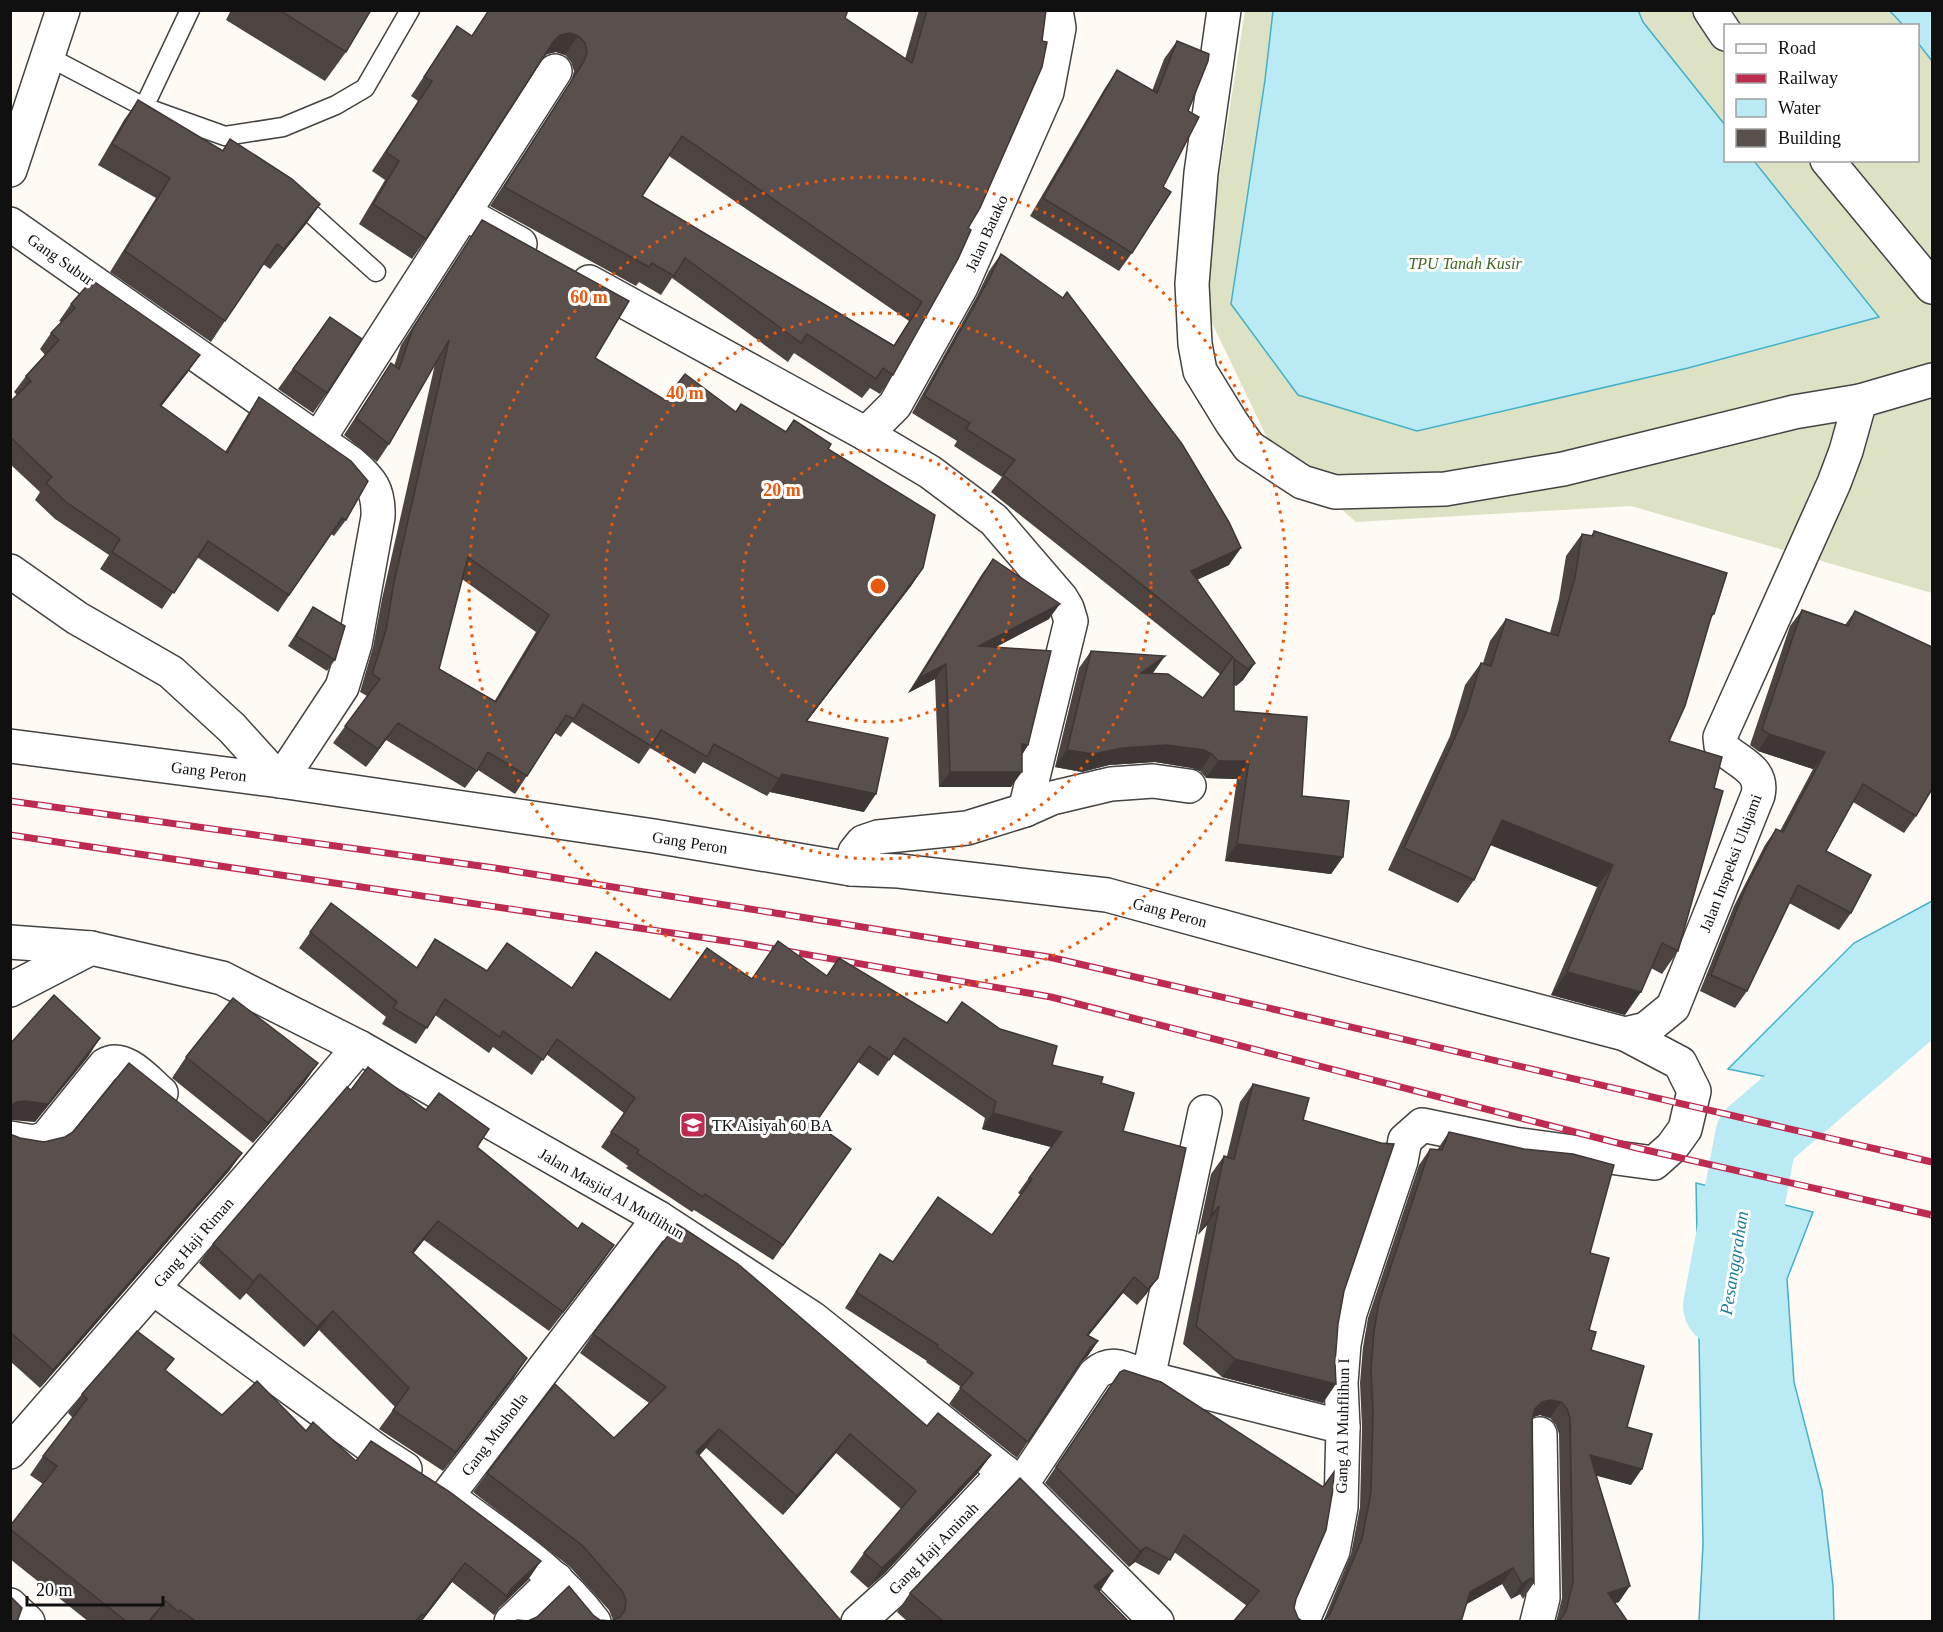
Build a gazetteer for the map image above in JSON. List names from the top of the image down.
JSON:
{
  "streets": {
    "street": [
      "Jalan Batako",
      "Gang Subur",
      "Gang Peron",
      "Jalan Inspeksi Ulujami",
      "Jalan Masjid Al Muflihun",
      "Gang Haji Riman",
      "Gang Al Muhflihun I",
      "Gang Musholla",
      "Gang Haji Aminah"
    ]
  },
  "crossings": [
    ["Gang Subur", "Gang Peron"],
    ["Gang Peron", "Jalan Inspeksi Ulujami"],
    ["Gang Peron", "Gang Al Muhflihun I"],
    ["Jalan Inspeksi Ulujami", "Gang Al Muhflihun I"],
    ["Jalan Masjid Al Muflihun", "Gang Haji Riman"],
    ["Jalan Masjid Al Muflihun", "Gang Musholla"],
    ["Jalan Masjid Al Muflihun", "Gang Haji Aminah"],
    ["Gang Al Muhflihun I", "Gang Haji Aminah"]
  ],
  "water": ["Pesanggrahan"],
  "parks": ["TPU Tanah Kusir"],
  "places": {
    "school or university": ["TK Aisiyah 60 BA"]
  },
  "legend": [
    "Road",
    "Railway",
    "Water",
    "Building"
  ],
  "scale_bar": "20 m",
  "rings": ["60 m", "40 m", "20 m"]
}
